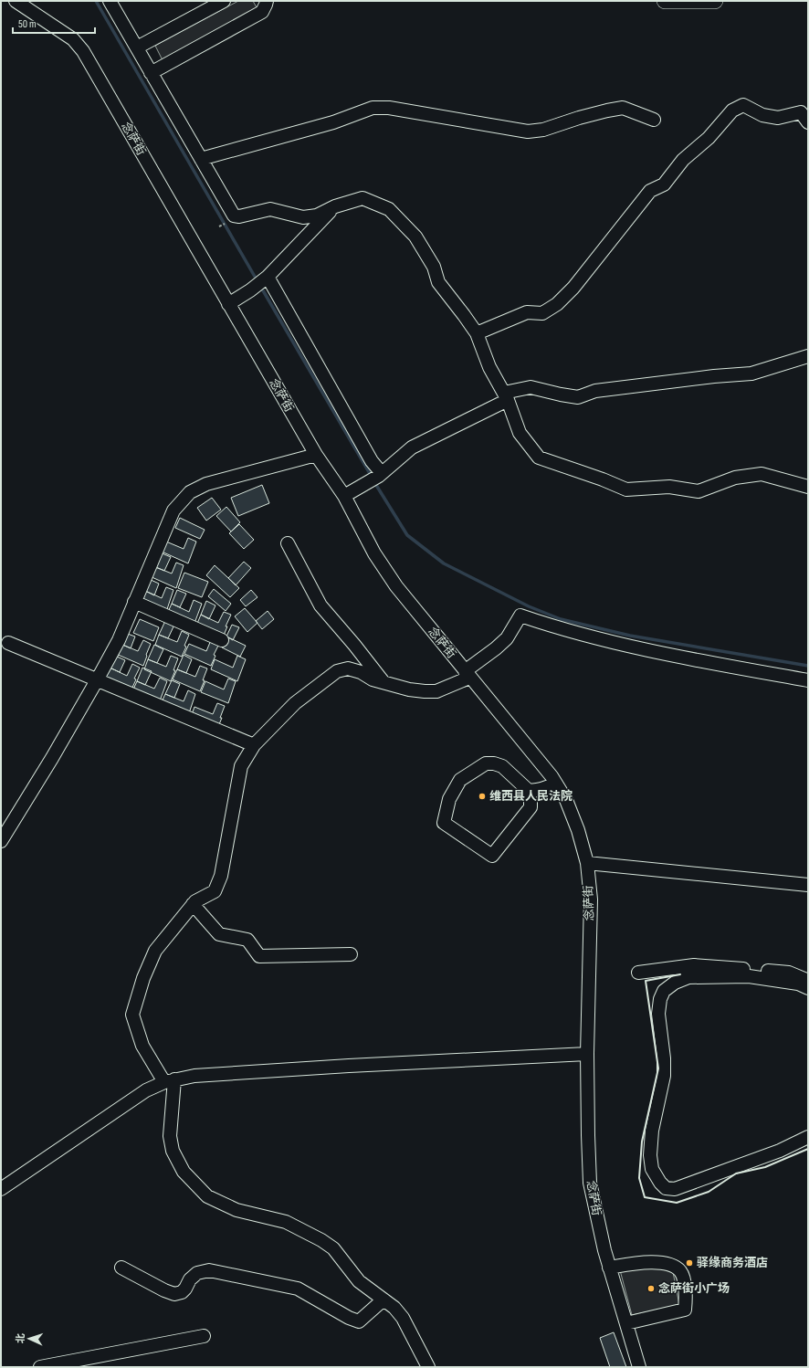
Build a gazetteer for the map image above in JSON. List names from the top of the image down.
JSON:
{
  "streets": {
    "street": ["念萨街"]
  },
  "places": ["维西县人民法院", "驿缘商务酒店", "念萨街小广场"],
  "scale_bar": "50 m",
  "north": "left"
}
